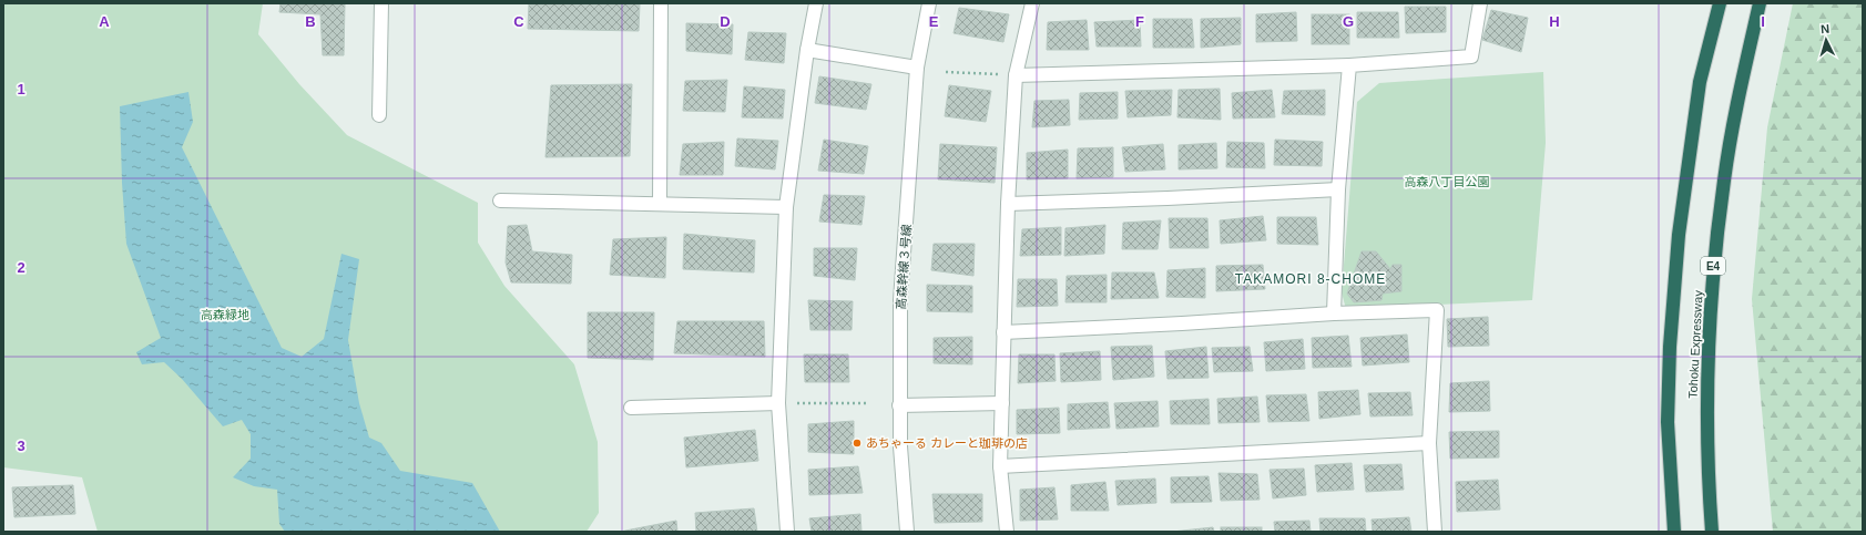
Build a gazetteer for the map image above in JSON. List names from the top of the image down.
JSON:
{
  "streets": {
    "highway": ["E4", "Tohoku Expressway"],
    "street": ["高森幹線３号線"]
  },
  "districts": ["TAKAMORI 8-CHOME"],
  "parks": ["高森八丁目公園", "高森緑地"],
  "places": ["あちゃーる カレーと珈琲の店"],
  "north": "top",
  "grid": {
    "columns": [
      "A",
      "B",
      "C",
      "D",
      "E",
      "F",
      "G",
      "H",
      "I"
    ],
    "rows": ["1", "2", "3"]
  }
}
